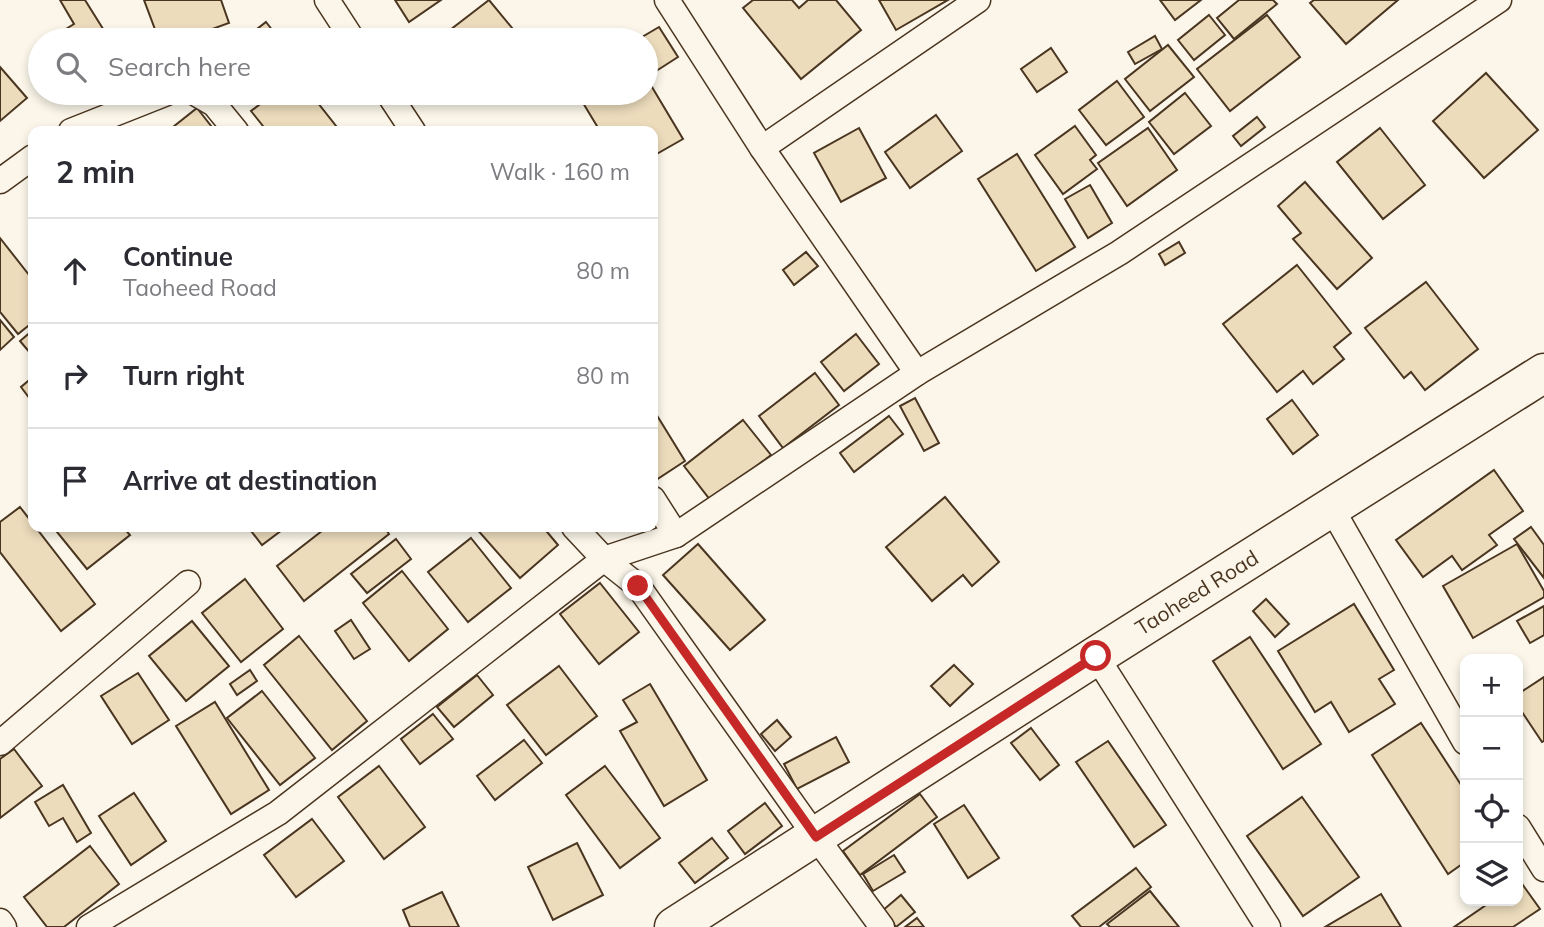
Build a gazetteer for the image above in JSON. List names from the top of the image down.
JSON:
{
  "streets": {
    "main road": ["Taoheed Road"]
  },
  "page": {
    "search": "Search here",
    "heading": ["2 min", "Walk · 160 m"],
    "list": [
      ["Continue", "Taoheed Road", "80 m"],
      ["Turn right", "80 m"],
      "Arrive at destination"
    ],
    "map_buttons": ["+", "−"]
  }
}
